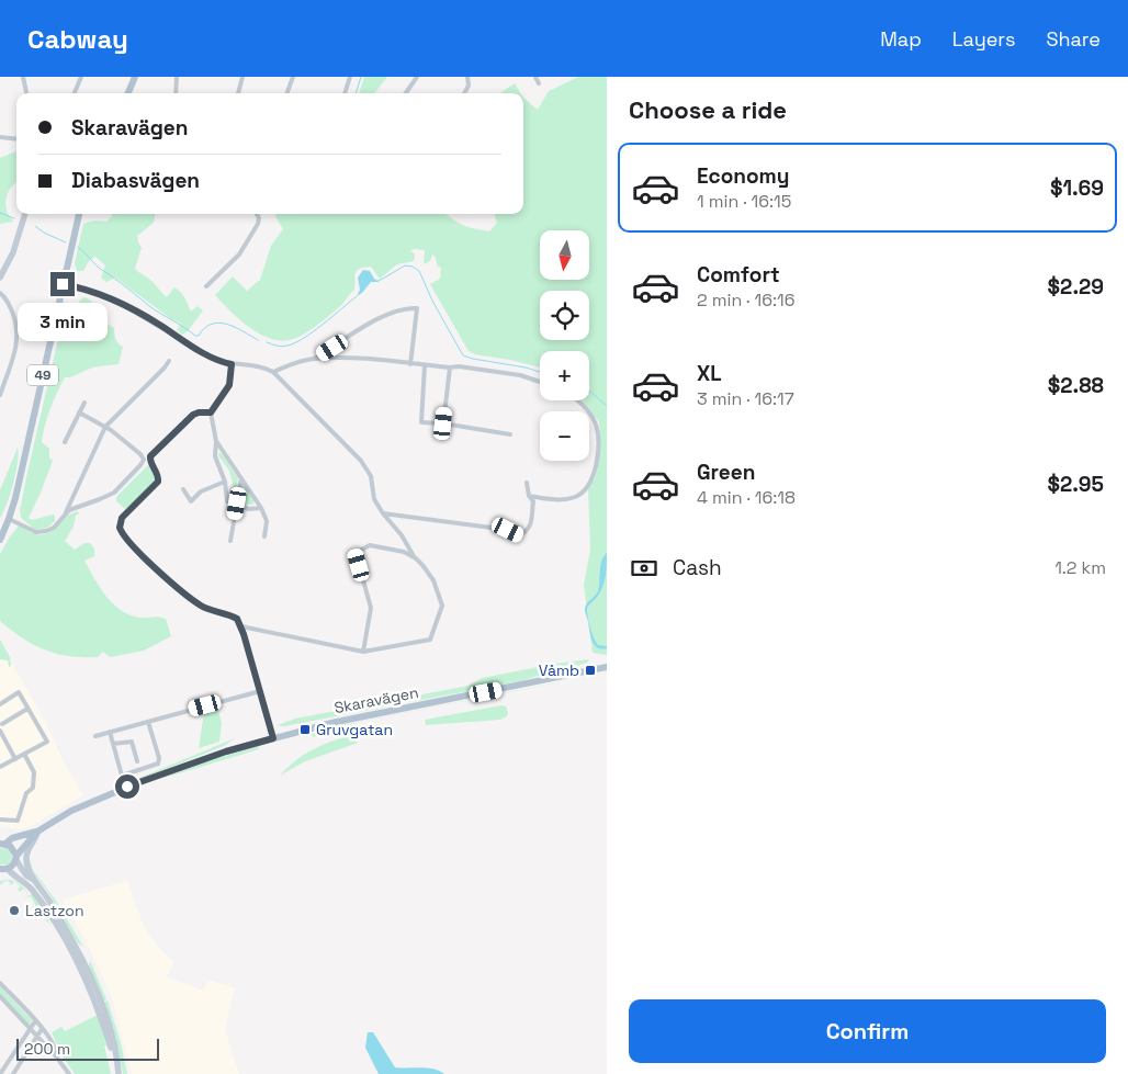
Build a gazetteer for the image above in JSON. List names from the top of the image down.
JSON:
{
  "streets": {
    "main road": ["49", "Skaravägen"]
  },
  "places": {
    "transit": ["Våmb", "Gruvgatan"],
    "other": ["Lastzon"]
  },
  "scale_bar": "200 m",
  "north": "bottom",
  "page": {
    "header": "Cabway",
    "nav": ["Map", "Layers", "Share"],
    "heading": "Choose a ride",
    "banner": ["Skaravägen", "Diabasvägen"],
    "list": [
      {
        "name": "Economy",
        "note": "1 min · 16:15",
        "value": "$1.69"
      },
      {
        "name": "Comfort",
        "note": "2 min · 16:16",
        "value": "$2.29"
      },
      {
        "name": "XL",
        "note": "3 min · 16:17",
        "value": "$2.88"
      },
      {
        "name": "Green",
        "note": "4 min · 16:18",
        "value": "$2.95"
      }
    ],
    "map_buttons": ["+", "−"],
    "bubble": "3 min",
    "pay": ["Cash", "1.2 km"],
    "buttons": "Confirm",
    "scale": "200 m"
  }
}
